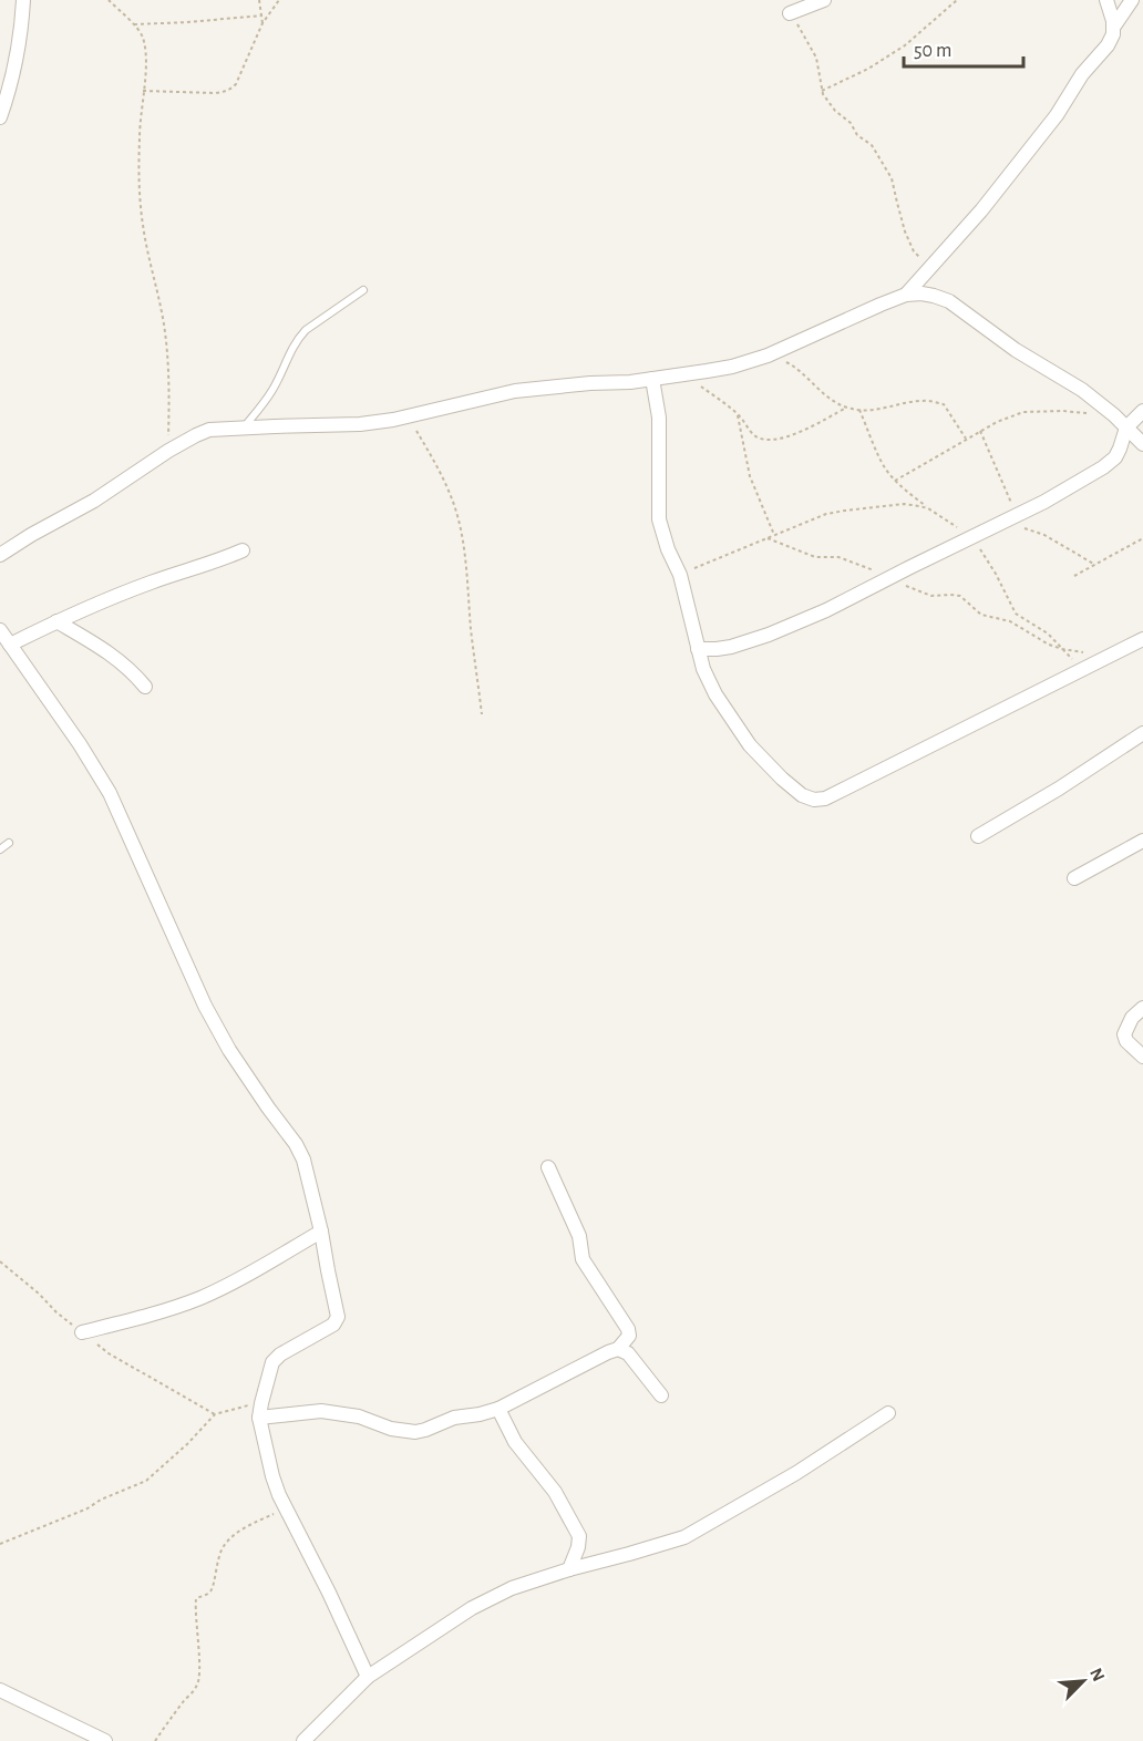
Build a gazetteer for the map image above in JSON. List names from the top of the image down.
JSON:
{
  "scale_bar": "50 m",
  "north": "top right"
}
